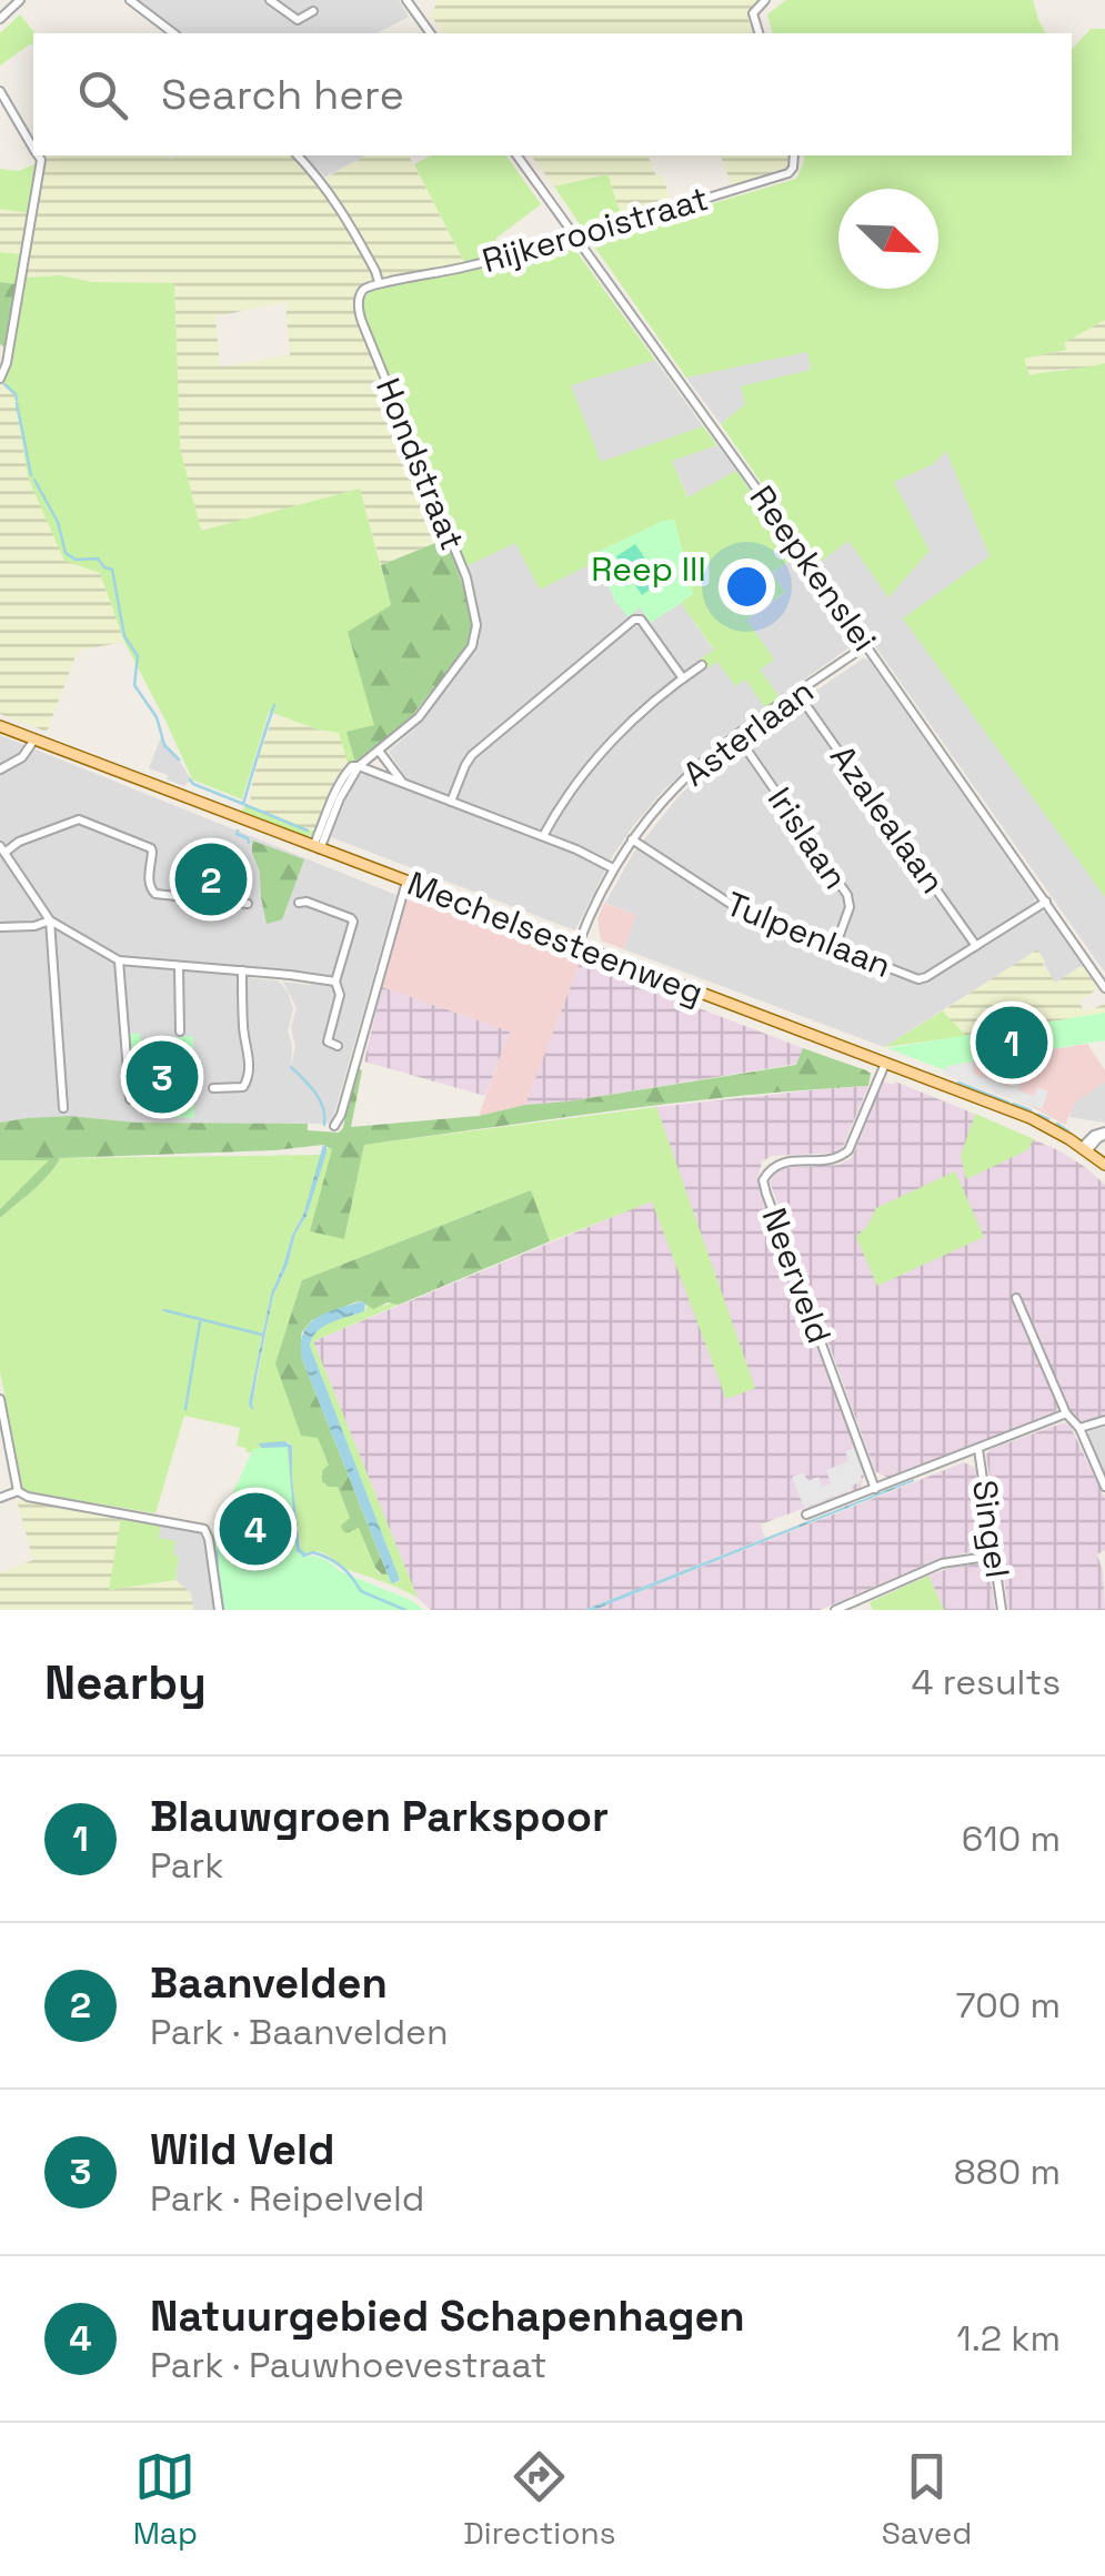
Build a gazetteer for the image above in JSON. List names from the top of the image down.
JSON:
{
  "streets": {
    "main road": ["Mechelsesteenweg"],
    "street": [
      "Rijkerooistraat",
      "Hondstraat",
      "Reepkenslei",
      "Asterlaan",
      "Azalealaan",
      "Irislaan",
      "Tulpenlaan",
      "Neerveld",
      "Singel"
    ]
  },
  "crossings": [
    ["Rijkerooistraat", "Hondstraat"],
    ["Rijkerooistraat", "Reepkenslei"],
    ["Hondstraat", "Mechelsesteenweg"],
    ["Reepkenslei", "Asterlaan"],
    ["Reepkenslei", "Tulpenlaan"],
    ["Asterlaan", "Azalealaan"],
    ["Asterlaan", "Irislaan"],
    ["Asterlaan", "Tulpenlaan"],
    ["Asterlaan", "Mechelsesteenweg"],
    ["Azalealaan", "Tulpenlaan"],
    ["Irislaan", "Tulpenlaan"],
    ["Mechelsesteenweg", "Neerveld"]
  ],
  "parks": ["Reep III"],
  "north": "bottom right",
  "page": {
    "search": "Search here",
    "pins": [
      "2",
      "1",
      "3",
      "4"
    ],
    "heading": ["Nearby", "4 results"],
    "list": [
      {
        "mark": "1",
        "name": "Blauwgroen Parkspoor",
        "note": "Park",
        "value": "610 m"
      },
      {
        "mark": "2",
        "name": "Baanvelden",
        "note": "Park · Baanvelden",
        "value": "700 m"
      },
      {
        "mark": "3",
        "name": "Wild Veld",
        "note": "Park · Reipelveld",
        "value": "880 m"
      },
      {
        "mark": "4",
        "name": "Natuurgebied Schapenhagen",
        "note": "Park · Pauwhoevestraat",
        "value": "1.2 km"
      }
    ],
    "nav": ["Map", "Directions", "Saved"]
  }
}
